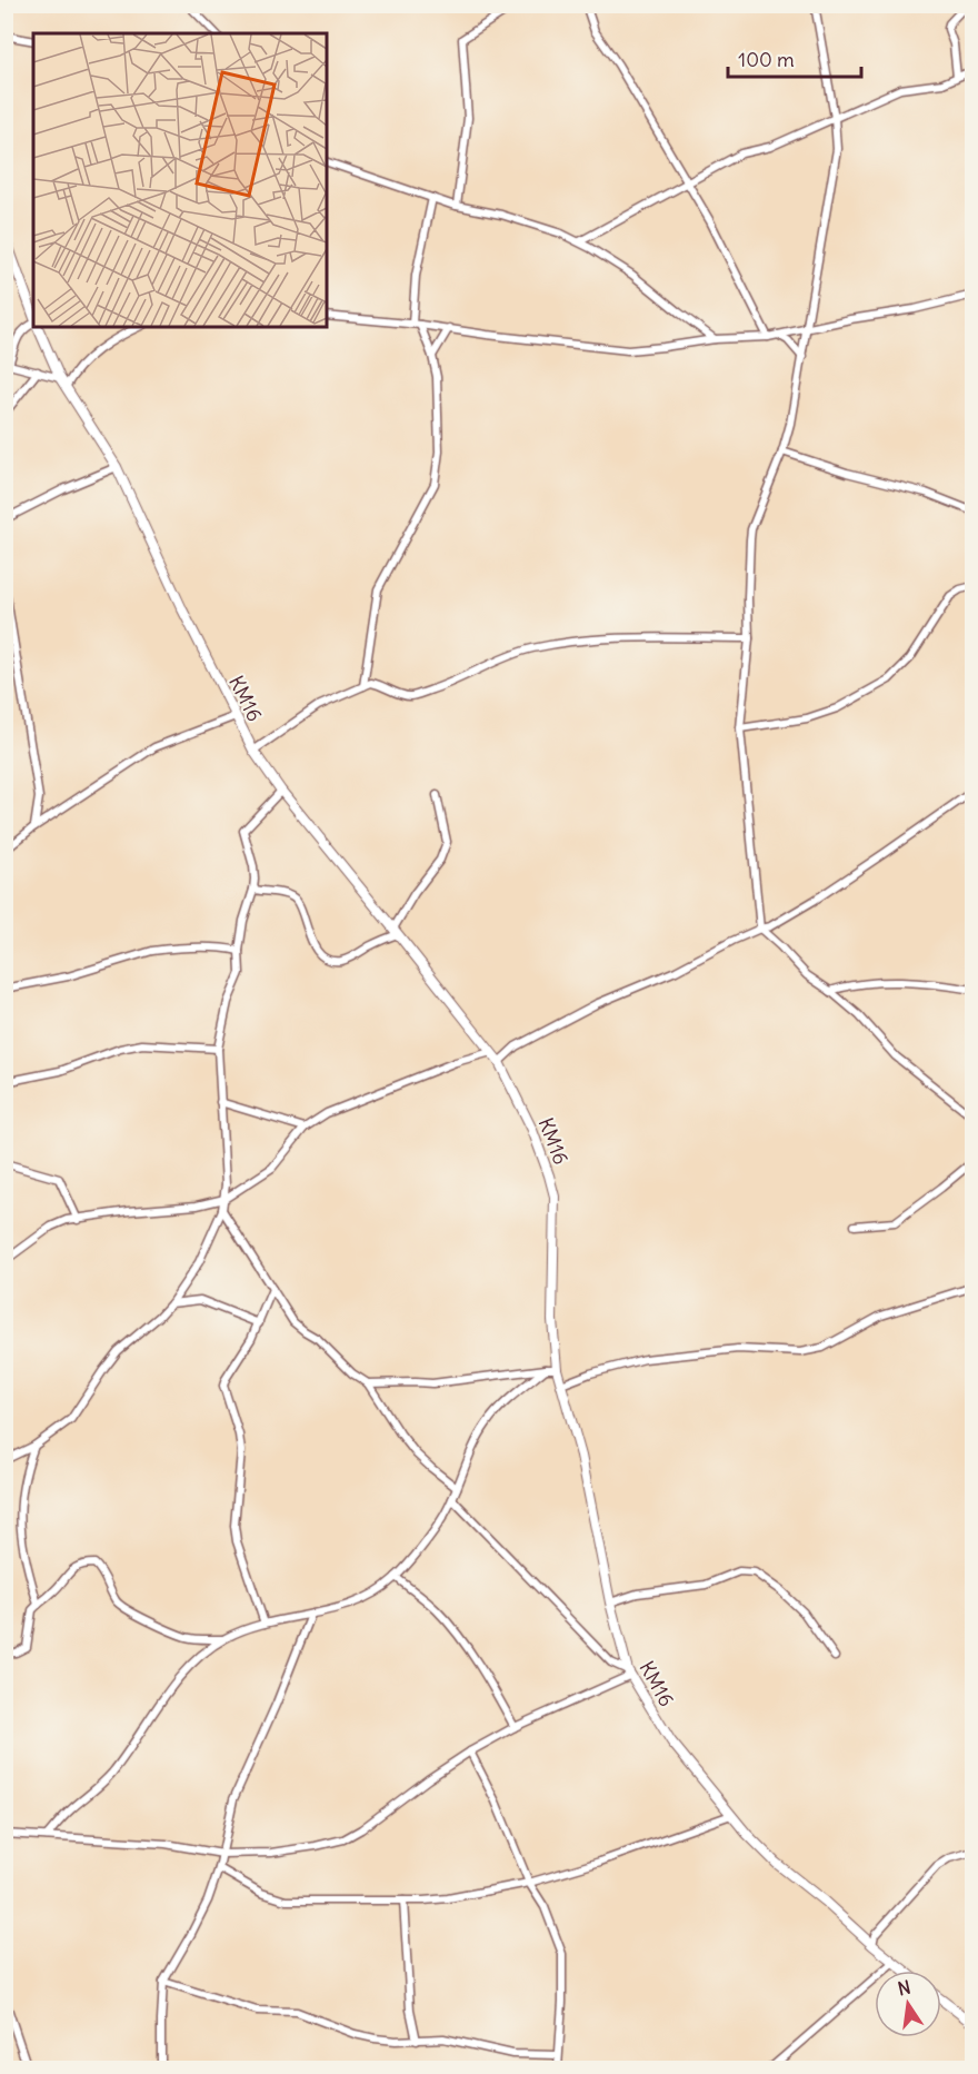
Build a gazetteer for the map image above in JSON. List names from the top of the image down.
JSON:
{
  "streets": {
    "street": ["KM16"]
  },
  "scale_bar": "100 m",
  "north": "top"
}
